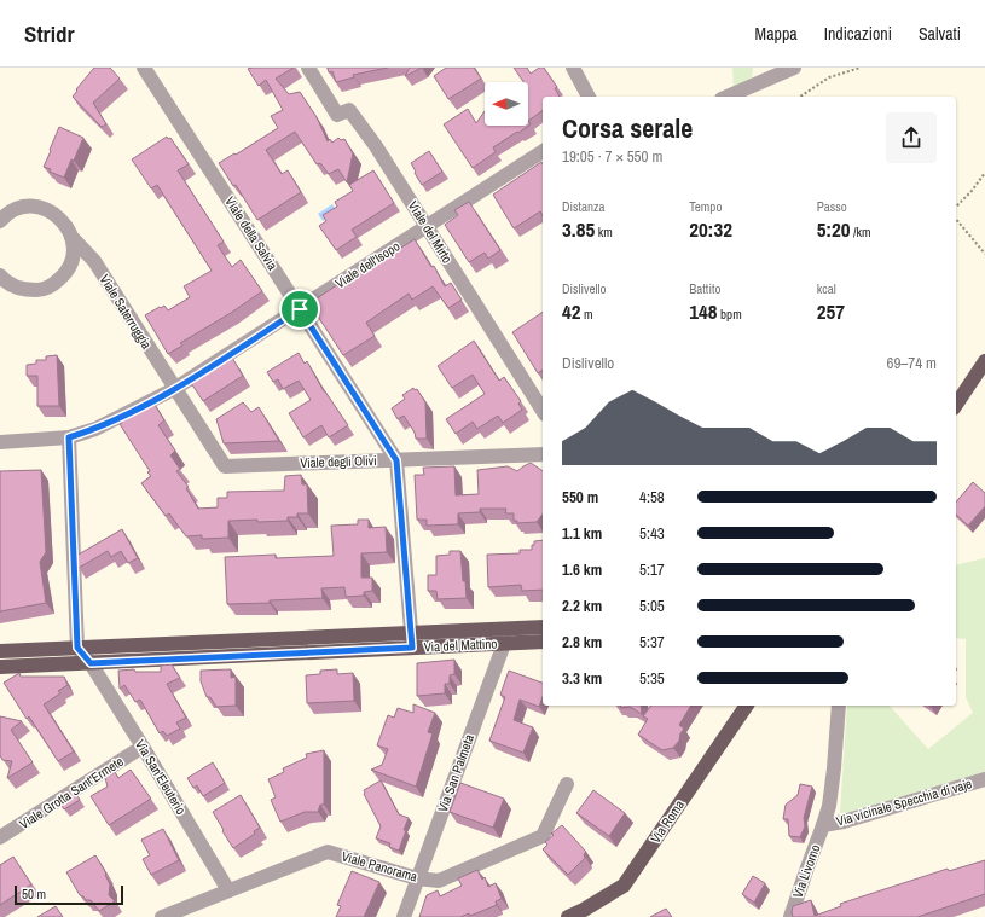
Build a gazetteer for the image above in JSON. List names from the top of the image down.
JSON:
{
  "streets": {
    "main road": ["Via del Mattino", "Via Roma"],
    "street": [
      "Viale del Mirto",
      "Viale della Salvia",
      "Viale dell'Isopo",
      "Viale Saterruggia",
      "Viale degli Olivi",
      "Via San Palmeta",
      "Via San'Eleuterio",
      "Viale Grotta Sant'Ermete",
      "Via vicinale Specchia di vaje",
      "Viale Panorama",
      "Via Livorno"
    ]
  },
  "crossings": [
    ["Viale del Mirto", "Viale dell'Isopo"],
    ["Viale della Salvia", "Viale dell'Isopo"],
    ["Viale della Salvia", "Viale degli Olivi"],
    ["Viale della Salvia", "Via del Mattino"],
    ["Viale dell'Isopo", "Viale Saterruggia"],
    ["Viale dell'Isopo", "Viale degli Olivi"],
    ["Viale Saterruggia", "Viale degli Olivi"],
    ["Via del Mattino", "Via San Palmeta"],
    ["Via del Mattino", "Via San'Eleuterio"],
    ["Via San Palmeta", "Viale Panorama"],
    ["Via San'Eleuterio", "Viale Grotta Sant'Ermete"],
    ["Via San'Eleuterio", "Viale Panorama"],
    ["Via vicinale Specchia di vaje", "Via Livorno"]
  ],
  "scale_bar": "50 m",
  "north": "left",
  "page": {
    "header": "Stridr",
    "nav": ["Mappa", "Indicazioni", "Salvati"],
    "heading": ["Corsa serale", "19:05 · 7 × 550 m"],
    "stats": [
      ["Distanza", "3.85 km"],
      ["Tempo", "20:32"],
      ["Passo", "5:20 /km"],
      ["Dislivello", "42 m"],
      ["Battito", "148 bpm"],
      ["kcal", "257"]
    ],
    "chart": ["Dislivello", "69–74 m"],
    "list": [
      {
        "name": "550 m",
        "note": "4:58"
      },
      {
        "name": "1.1 km",
        "note": "5:43"
      },
      {
        "name": "1.6 km",
        "note": "5:17"
      },
      {
        "name": "2.2 km",
        "note": "5:05"
      },
      {
        "name": "2.8 km",
        "note": "5:37"
      },
      {
        "name": "3.3 km",
        "note": "5:35"
      }
    ],
    "scale": "50 m"
  }
}
